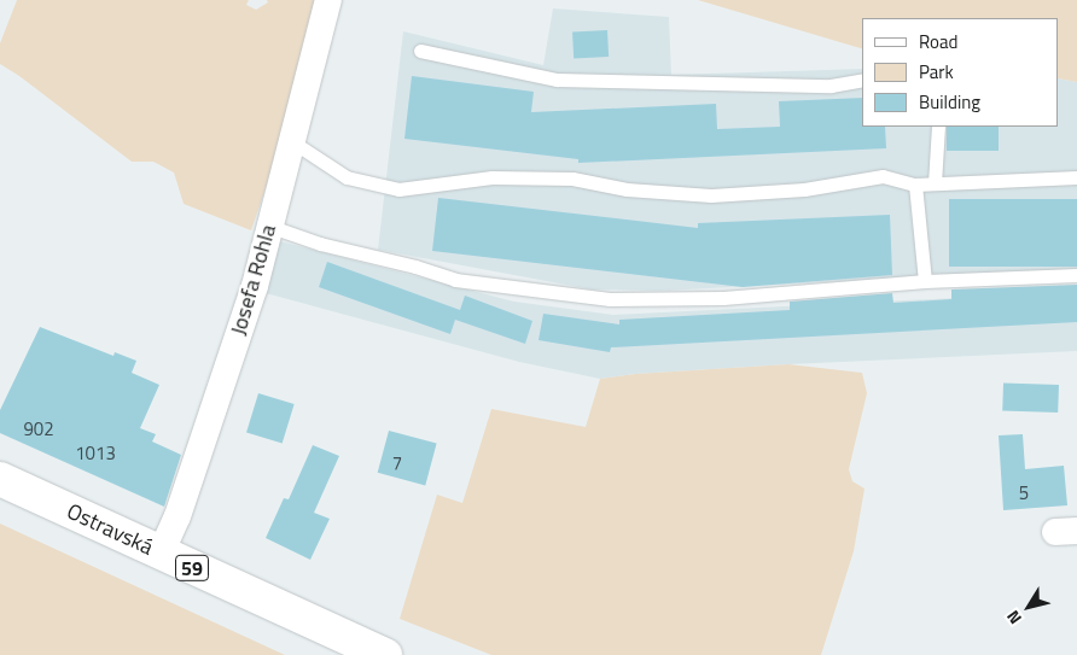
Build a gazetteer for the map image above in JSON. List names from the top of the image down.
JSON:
{
  "streets": {
    "main road": ["Ostravská", "59"],
    "street": ["Josefa Rohla"]
  },
  "crossings": [
    ["Josefa Rohla", "Ostravská"]
  ],
  "house_numbers": [
    "902",
    "1013",
    "7",
    "5"
  ],
  "legend": ["Road", "Park", "Building"],
  "north": "bottom left"
}
